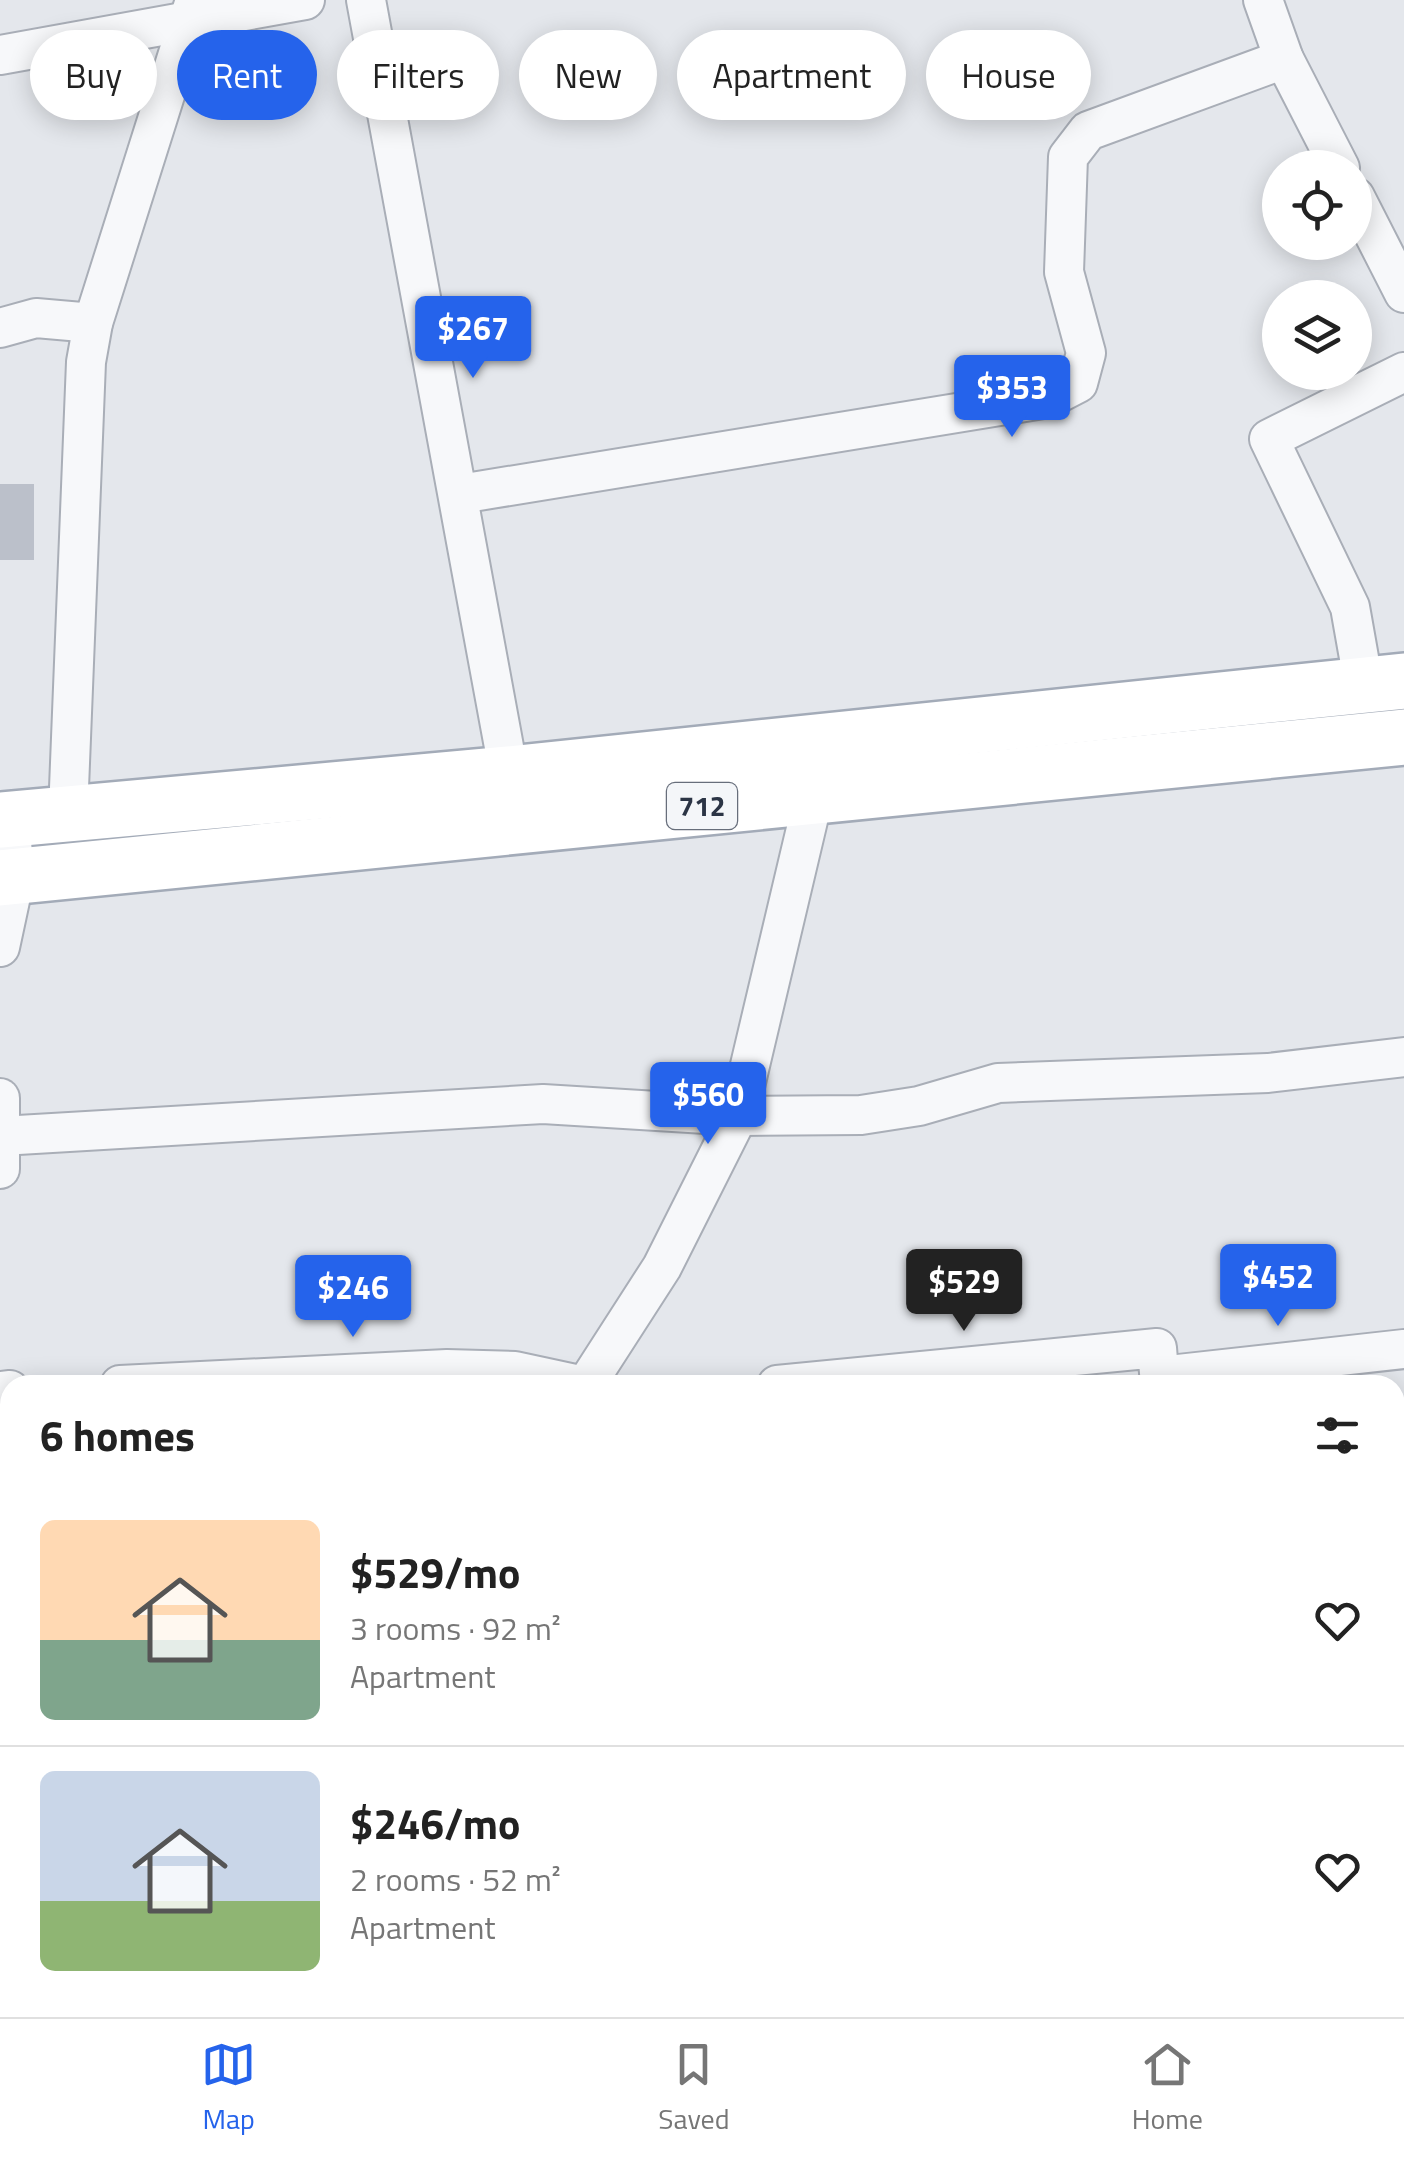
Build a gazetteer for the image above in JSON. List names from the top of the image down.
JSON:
{
  "streets": {
    "main road": ["712"]
  },
  "page": {
    "chip": [
      "Buy",
      "Rent",
      "Filters",
      "New",
      "Apartment",
      "House"
    ],
    "price": [
      "$267",
      "$353",
      "$560",
      "$452",
      "$529",
      "$246"
    ],
    "heading": "6 homes",
    "list": [
      {
        "name": "$529/mo",
        "note": "3 rooms · 92 m² · Apartment"
      },
      {
        "name": "$246/mo",
        "note": "2 rooms · 52 m² · Apartment"
      }
    ],
    "tabs": ["Map", "Saved", "Home"]
  }
}
